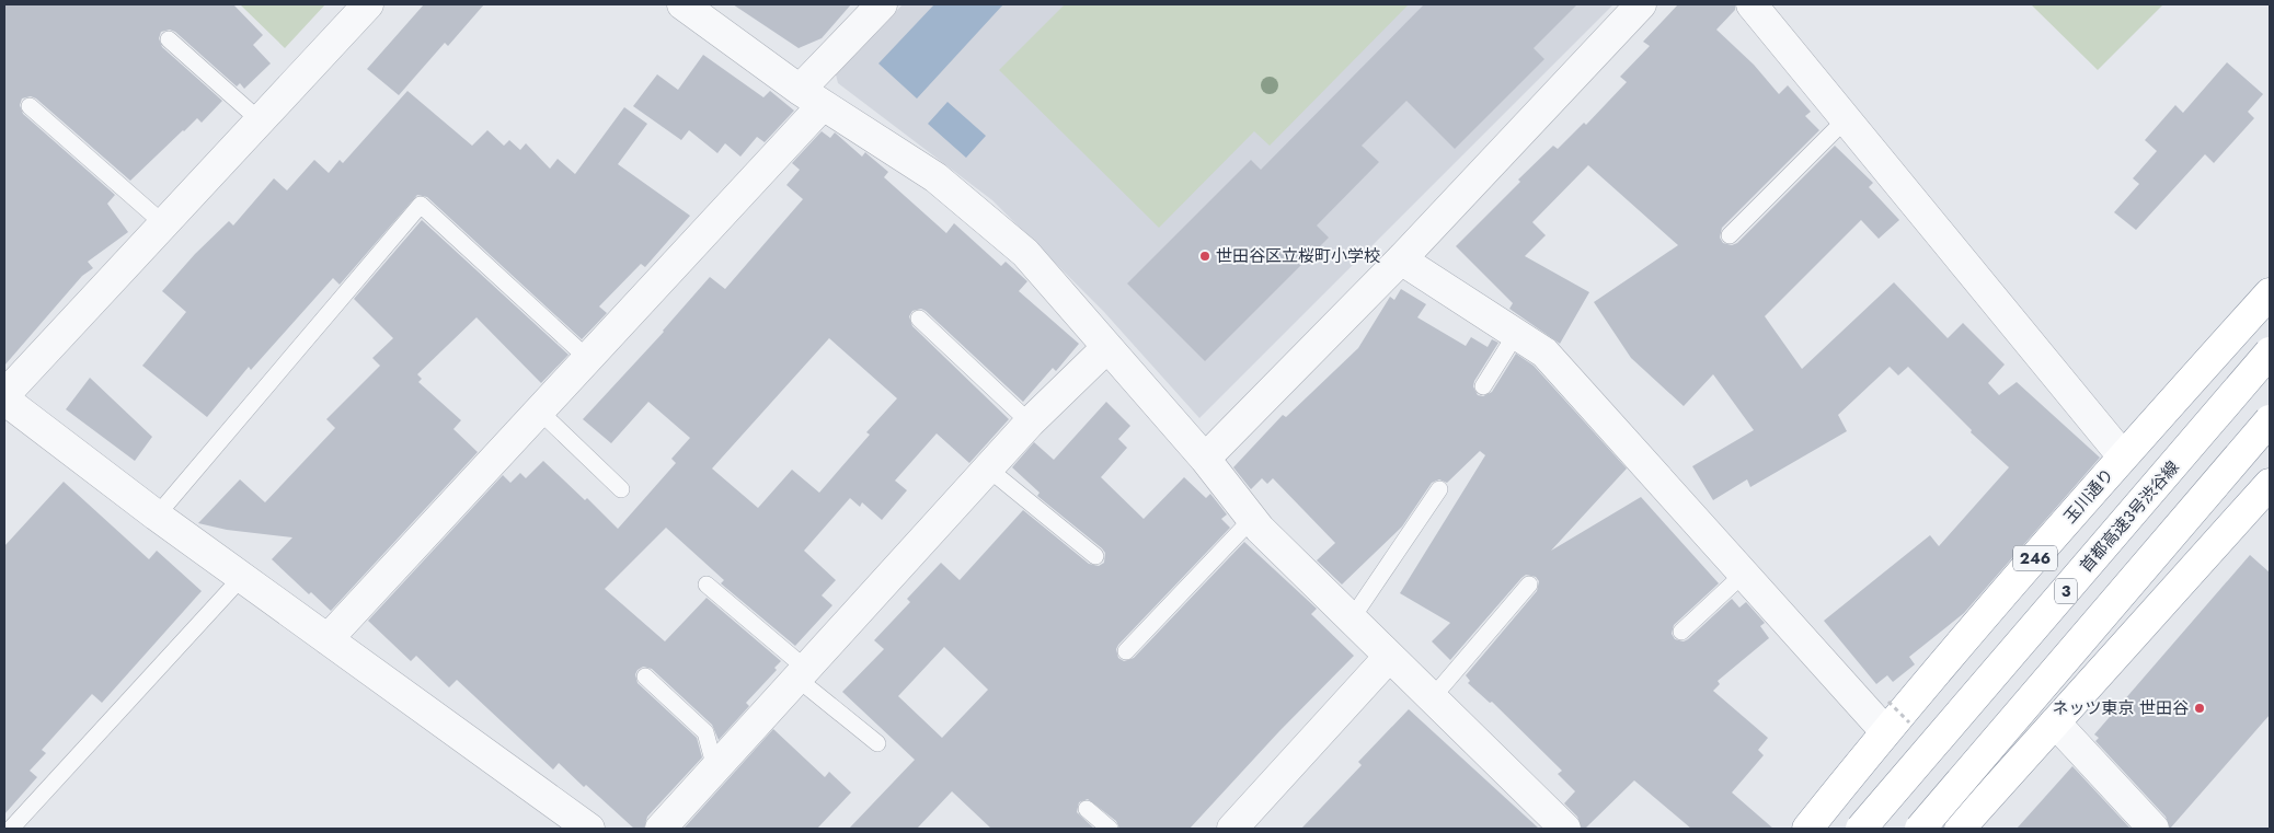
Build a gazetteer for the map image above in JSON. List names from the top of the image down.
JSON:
{
  "streets": {
    "highway": [
      "玉川通り",
      "首都高速3号渋谷線",
      "246",
      "3"
    ]
  },
  "places": ["世田谷区立桜町小学校", "ネッツ東京 世田谷"]
}
